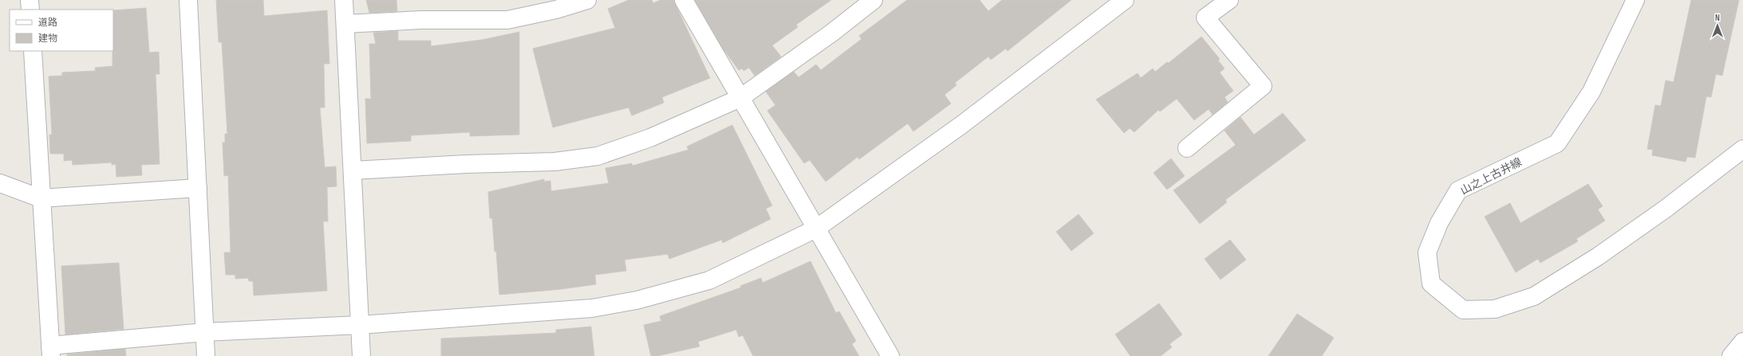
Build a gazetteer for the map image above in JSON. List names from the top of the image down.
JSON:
{
  "streets": {
    "street": ["山之上古井線"]
  },
  "legend": ["道路", "建物"],
  "north": "top"
}
